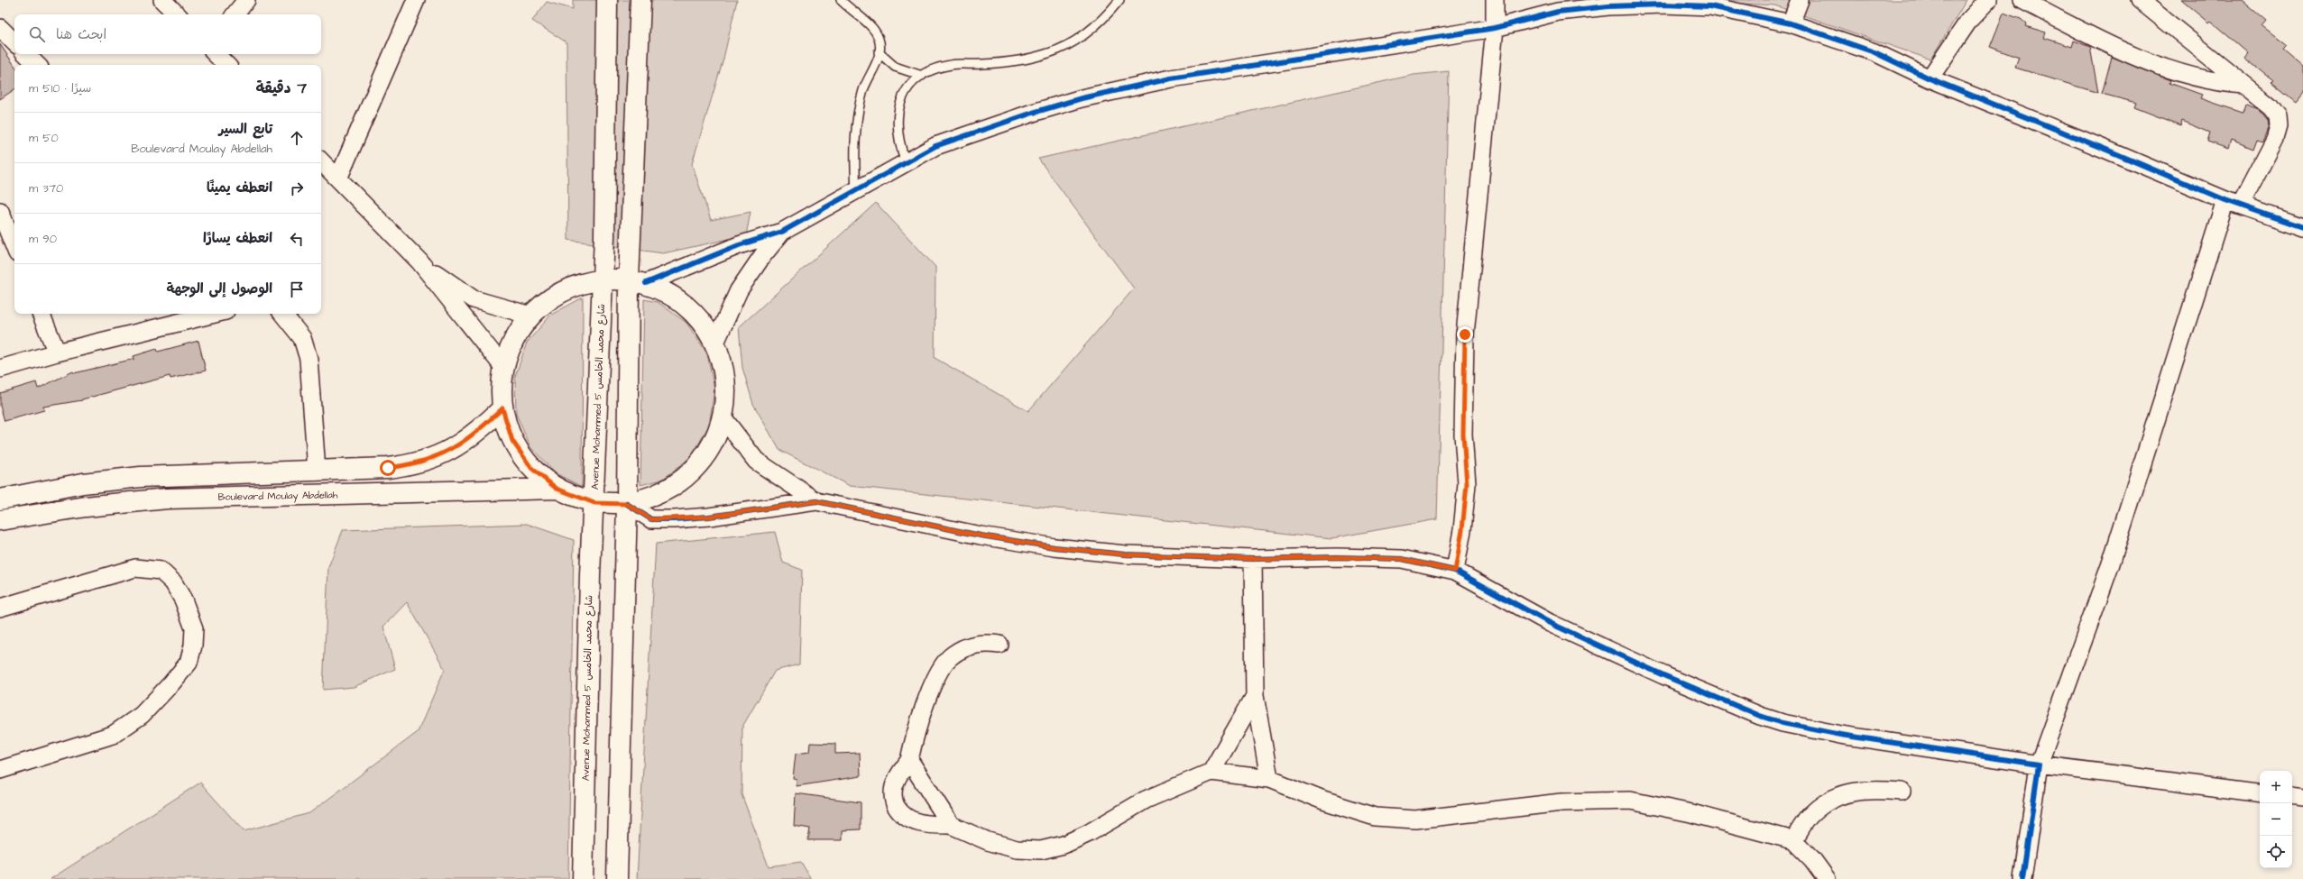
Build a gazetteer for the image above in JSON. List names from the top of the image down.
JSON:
{
  "streets": {
    "main road": ["Avenue Mohammed 5 شارع محمد الخامس", "Boulevard Moulay Abdellah"]
  },
  "page": {
    "search": "ابحث هنا",
    "heading": ["7 دقيقة", "سيرًا · 510 m"],
    "list": [
      ["تابع السير", "Boulevard Moulay Abdellah", "50 m"],
      ["انعطف يمينًا", "370 m"],
      ["انعطف يسارًا", "90 m"],
      "الوصول إلى الوجهة"
    ],
    "map_buttons": ["+", "−"]
  }
}
